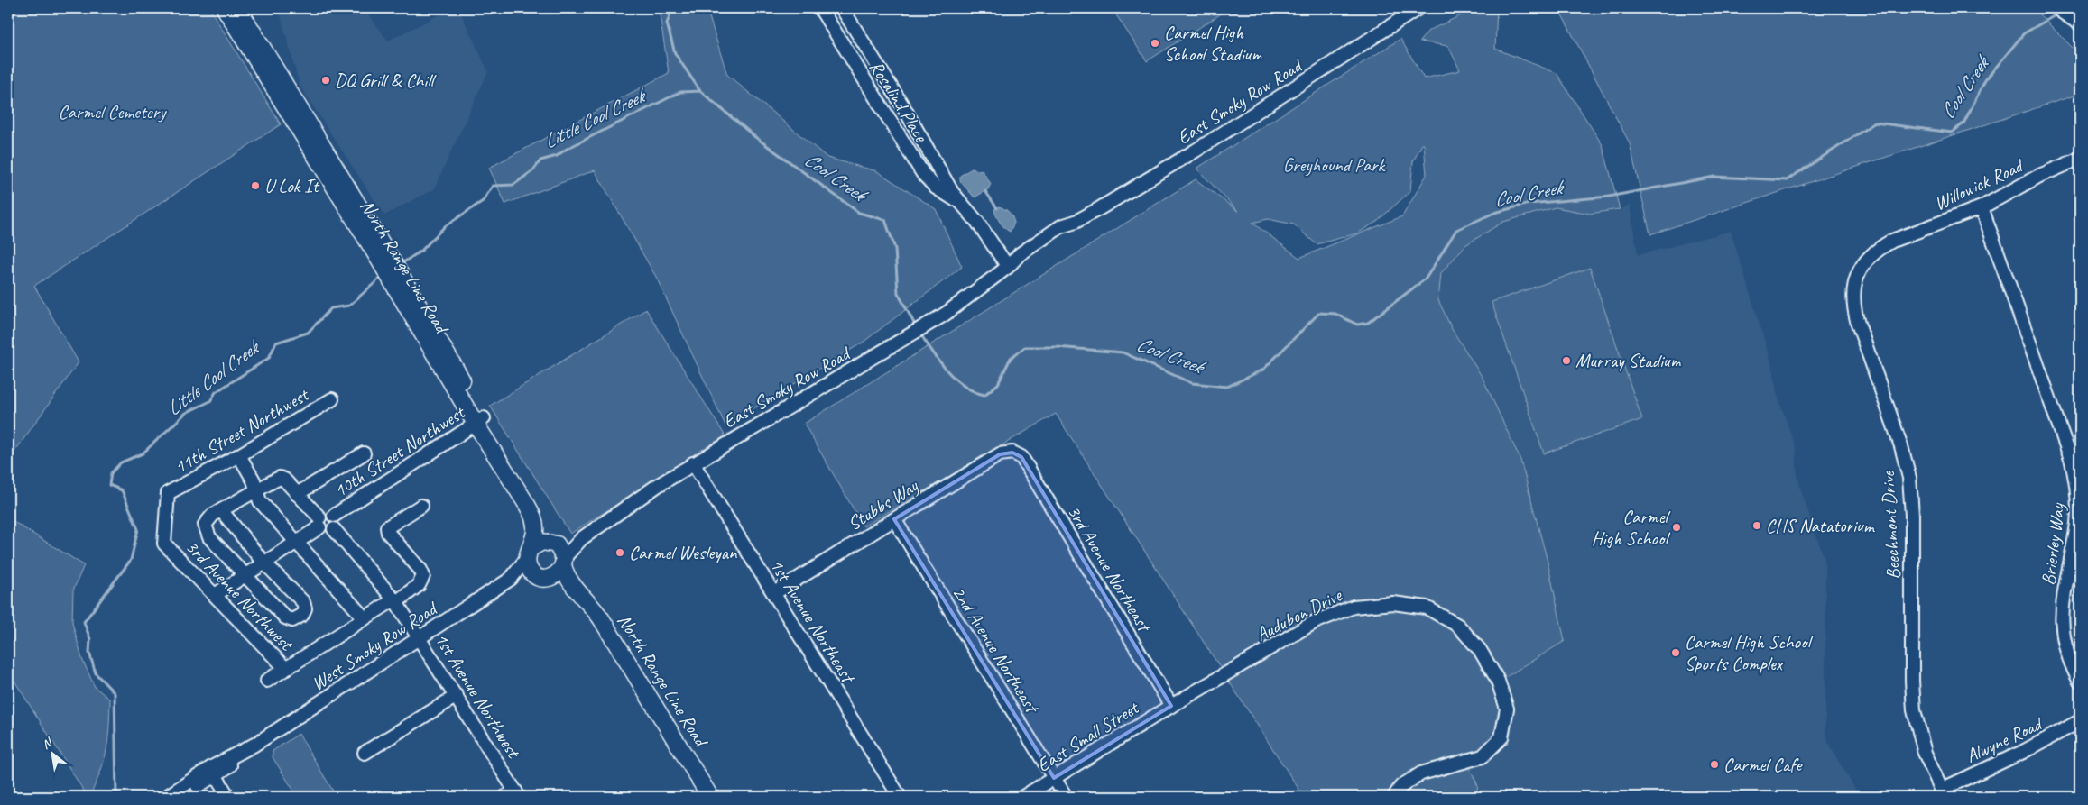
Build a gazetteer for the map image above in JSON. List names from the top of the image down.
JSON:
{
  "streets": {
    "main road": ["North Range Line Road"],
    "street": [
      "Rosalind Place",
      "East Smoky Row Road",
      "Willowick Road",
      "11th Street Northwest",
      "10th Street Northwest",
      "Stubbs Way",
      "Beechmont Drive",
      "Brierley Way",
      "3rd Avenue Northeast",
      "3rd Avenue Northwest",
      "Audubon Drive",
      "1st Avenue Northeast",
      "West Smoky Row Road",
      "2nd Avenue Northeast",
      "1st Avenue Northwest",
      "East Small Street",
      "Alwyne Road"
    ]
  },
  "crossings": [
    ["Rosalind Place", "East Smoky Row Road"],
    ["East Smoky Row Road", "North Range Line Road"],
    ["East Smoky Row Road", "1st Avenue Northeast"],
    ["East Smoky Row Road", "West Smoky Row Road"],
    ["Willowick Road", "Beechmont Drive"],
    ["Willowick Road", "Brierley Way"],
    ["North Range Line Road", "10th Street Northwest"],
    ["North Range Line Road", "West Smoky Row Road"],
    ["11th Street Northwest", "3rd Avenue Northwest"],
    ["10th Street Northwest", "1st Avenue Northwest"],
    ["Stubbs Way", "3rd Avenue Northeast"],
    ["Stubbs Way", "1st Avenue Northeast"],
    ["Stubbs Way", "2nd Avenue Northeast"],
    ["Beechmont Drive", "Alwyne Road"],
    ["3rd Avenue Northeast", "Audubon Drive"],
    ["3rd Avenue Northeast", "East Small Street"],
    ["Audubon Drive", "East Small Street"],
    ["West Smoky Row Road", "1st Avenue Northwest"],
    ["2nd Avenue Northeast", "East Small Street"]
  ],
  "water": ["Cool Creek", "Little Cool Creek"],
  "parks": ["Carmel Cemetery", "Greyhound Park"],
  "places": [
    "Carmel High School Stadium",
    "DQ Grill & Chill",
    "U Lok It",
    "Murray Stadium",
    "CHS Natatorium",
    "Carmel High School",
    "Carmel Wesleyan",
    "Carmel High School Sports Complex",
    "Carmel Cafe"
  ],
  "north": "top left"
}
